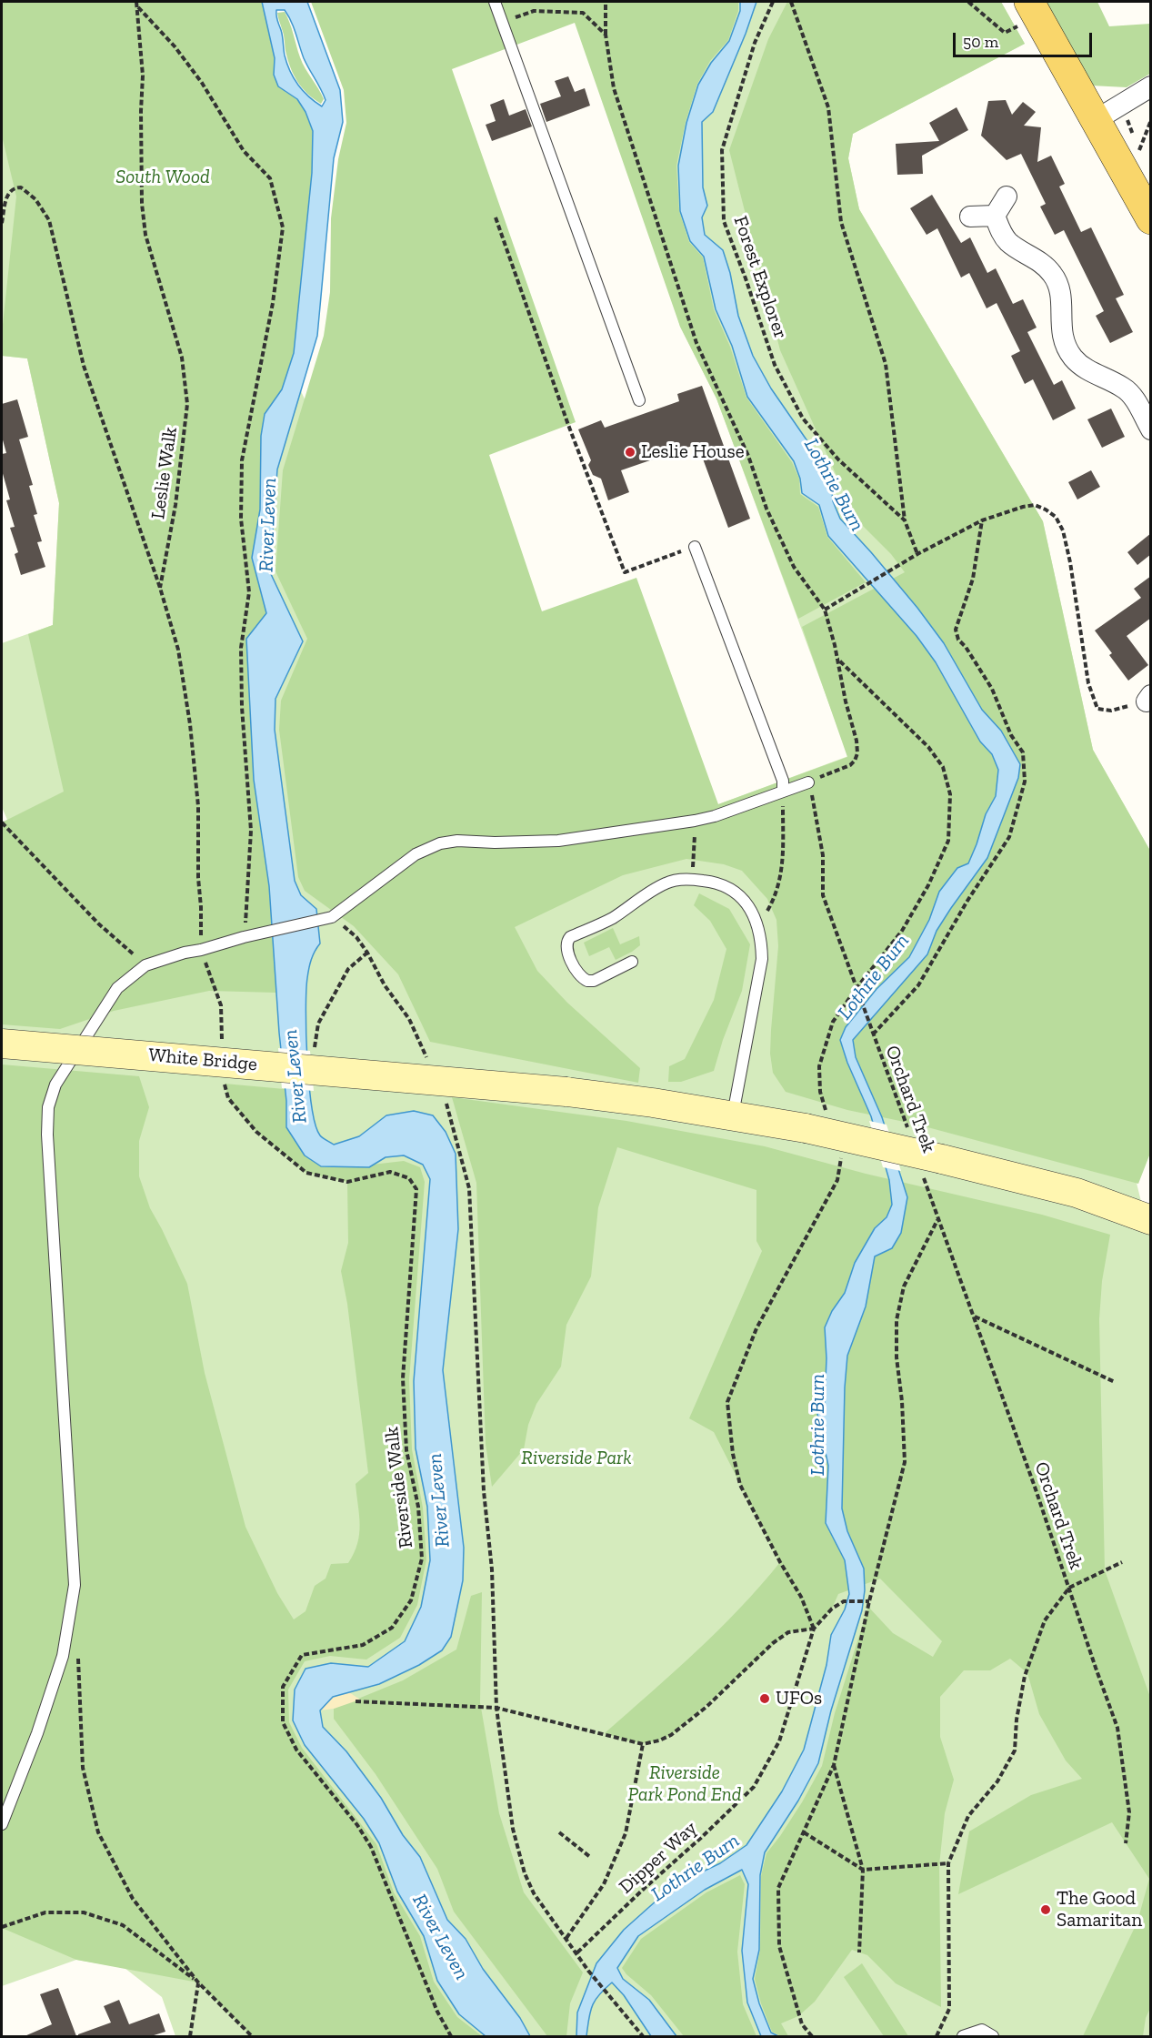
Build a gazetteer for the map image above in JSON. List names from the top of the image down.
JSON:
{
  "streets": {
    "main road": ["White Bridge"],
    "path": [
      "Forest Explorer",
      "Leslie Walk",
      "Orchard Trek",
      "Riverside Walk",
      "Dipper Way"
    ]
  },
  "crossings": [
    ["White Bridge", "Orchard Trek"]
  ],
  "water": ["Lothrie Burn", "River Leven"],
  "parks": ["South Wood", "Riverside Park", "Riverside Park Pond End"],
  "places": ["Leslie House", "UFOs", "The Good Samaritan"],
  "scale_bar": "50 m"
}
